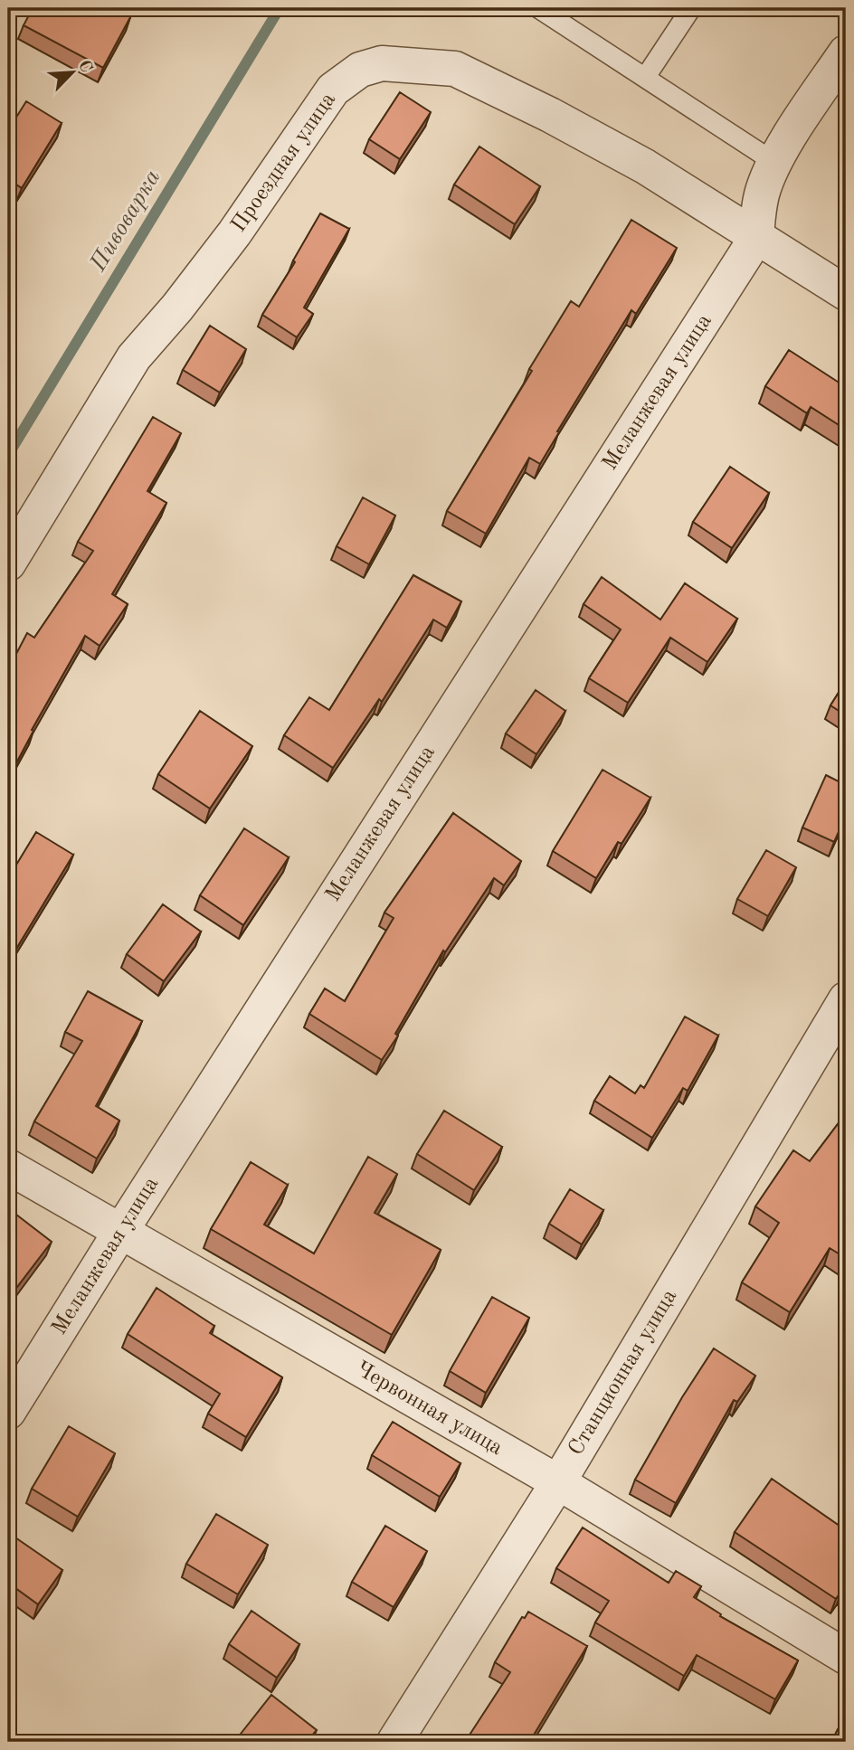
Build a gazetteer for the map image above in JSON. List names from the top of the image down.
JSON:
{
  "streets": {
    "street": [
      "Проездная улица",
      "Меланжевая улица",
      "Станционная улица",
      "Червонная улица"
    ]
  },
  "crossings": [
    ["Проездная улица", "Меланжевая улица"],
    ["Меланжевая улица", "Червонная улица"],
    ["Станционная улица", "Червонная улица"]
  ],
  "water": ["Пивоварка"],
  "north": "top right"
}
